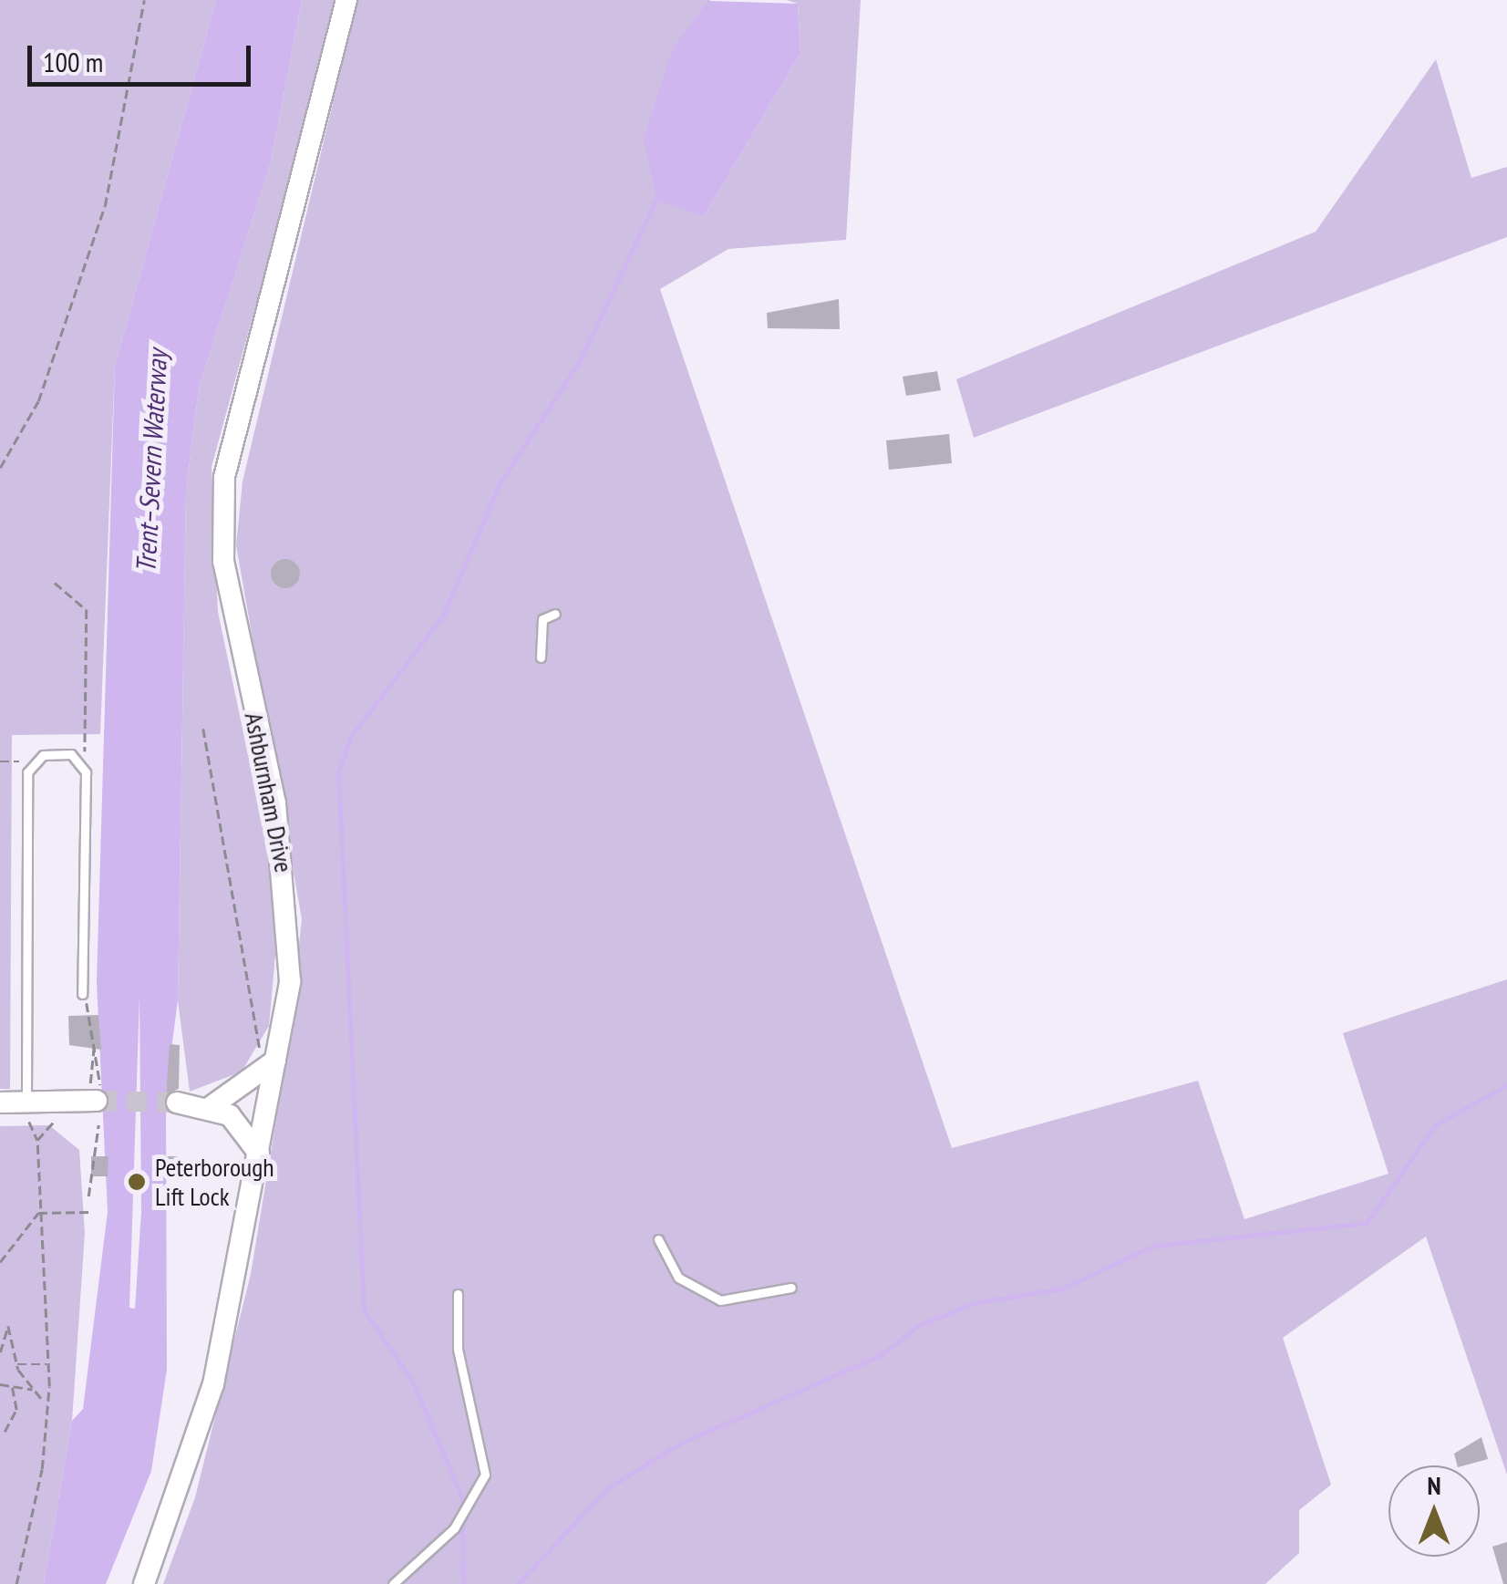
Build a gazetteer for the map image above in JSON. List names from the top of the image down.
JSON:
{
  "streets": {
    "street": ["Ashburnham Drive"]
  },
  "water": ["Trent–Severn Waterway"],
  "places": ["Peterborough Lift Lock"],
  "scale_bar": "100 m",
  "north": "top"
}
